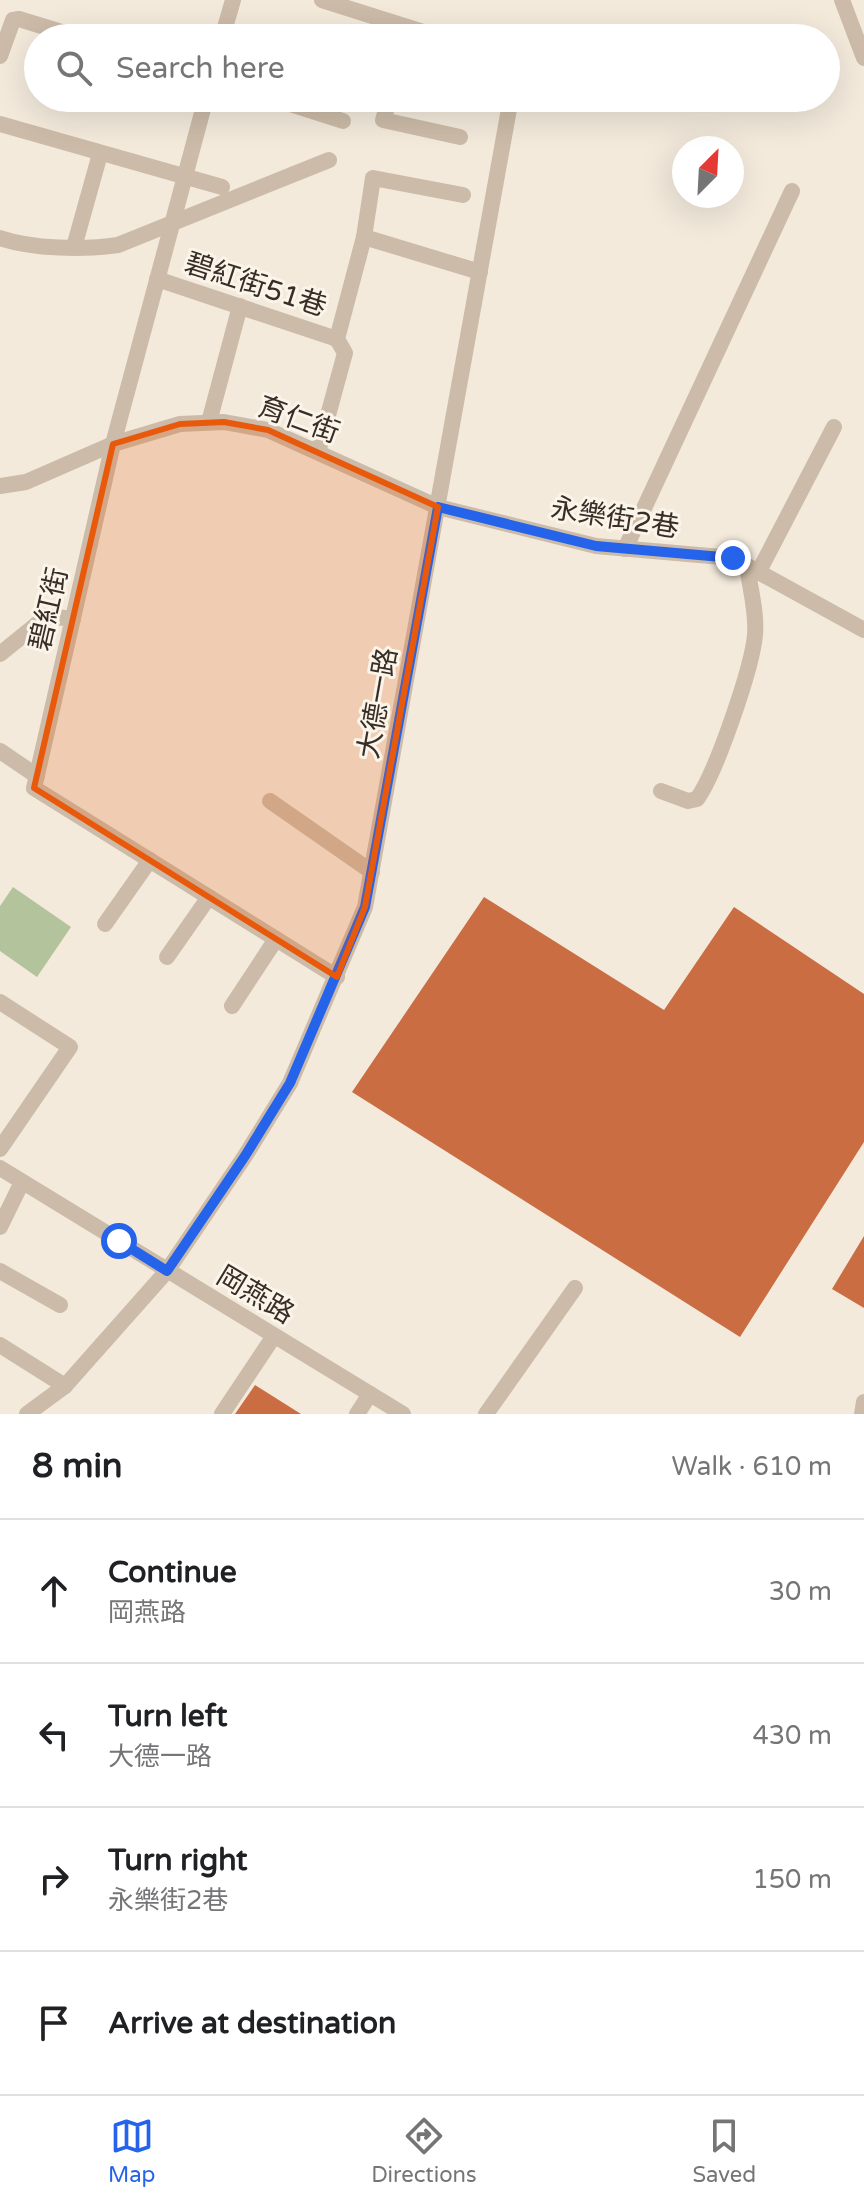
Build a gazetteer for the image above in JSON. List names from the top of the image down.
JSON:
{
  "streets": {
    "street": [
      "碧紅街51巷",
      "育仁街",
      "永樂街2巷",
      "碧紅街",
      "大德一路",
      "岡燕路"
    ]
  },
  "crossings": [
    ["碧紅街51巷", "碧紅街"],
    ["育仁街", "永樂街2巷"],
    ["育仁街", "碧紅街"],
    ["育仁街", "大德一路"],
    ["永樂街2巷", "大德一路"],
    ["大德一路", "岡燕路"]
  ],
  "north": "top right",
  "page": {
    "search": "Search here",
    "heading": ["8 min", "Walk · 610 m"],
    "list": [
      ["Continue", "岡燕路", "30 m"],
      ["Turn left", "大德一路", "430 m"],
      ["Turn right", "永樂街2巷", "150 m"],
      "Arrive at destination"
    ],
    "nav": ["Map", "Directions", "Saved"]
  }
}
